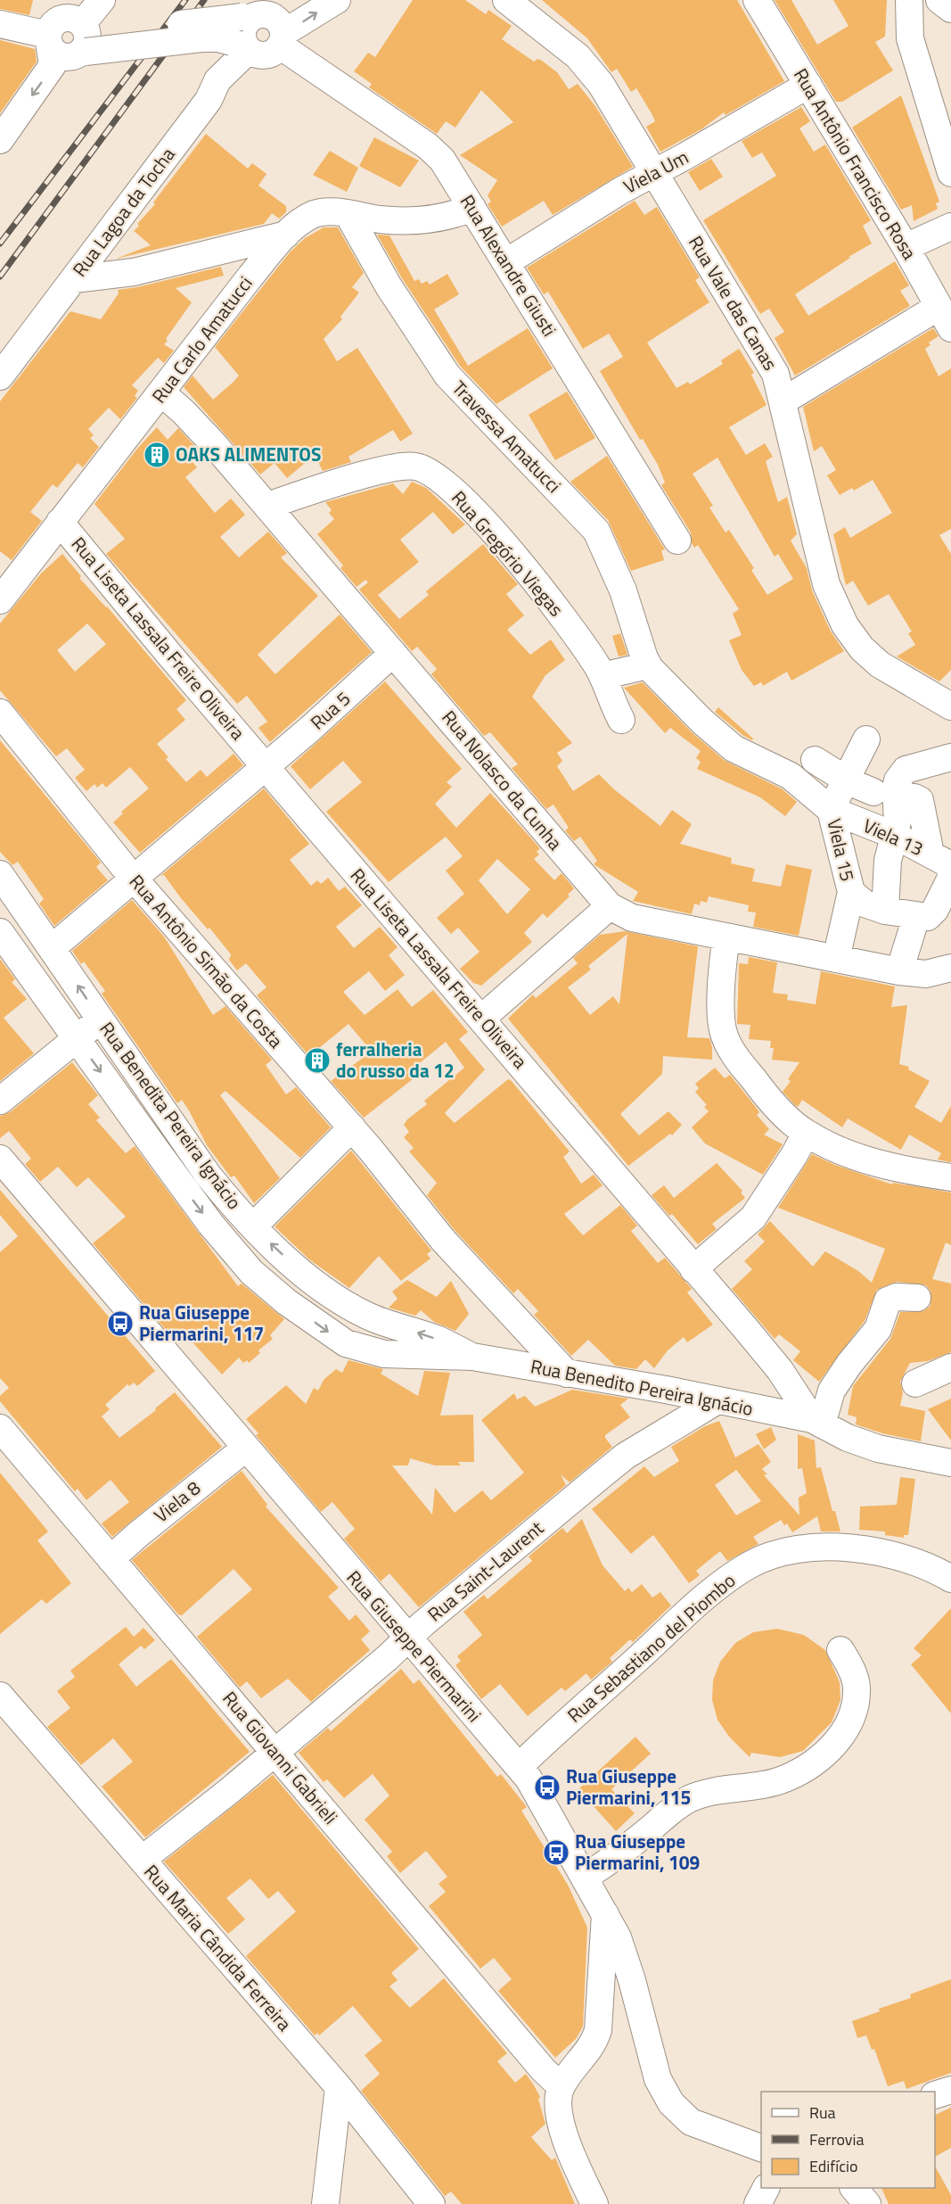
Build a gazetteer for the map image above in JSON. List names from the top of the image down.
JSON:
{
  "streets": {
    "street": [
      "Rua Antônio Francisco Rosa",
      "Viela Um",
      "Rua Lagoa da Tocha",
      "Rua Alexandre Giusti",
      "Rua Vale das Canas",
      "Rua Carlo Amatucci",
      "Travessa Amatucci",
      "Rua Gregório Viegas",
      "Rua Liseta Lassala Freire Oliveira",
      "Rua 5",
      "Rua Nolasco da Cunha",
      "Viela 13",
      "Viela 15",
      "Rua Antônio Simão da Costa",
      "Rua Benedita Pereira Ignácio",
      "Rua Benedito Pereira Ignácio",
      "Viela 8",
      "Rua Saint-Laurent",
      "Rua Giuseppe Piermarini",
      "Rua Sebastiano del Piombo",
      "Rua Giovanni Gabrieli",
      "Rua Maria Cândida Ferreira"
    ]
  },
  "crossings": [
    ["Rua Antônio Francisco Rosa", "Viela Um"],
    ["Viela Um", "Rua Alexandre Giusti"],
    ["Viela Um", "Rua Vale das Canas"],
    ["Rua Lagoa da Tocha", "Rua Alexandre Giusti"],
    ["Rua Alexandre Giusti", "Rua Carlo Amatucci"],
    ["Rua Carlo Amatucci", "Travessa Amatucci"],
    ["Rua Carlo Amatucci", "Rua Liseta Lassala Freire Oliveira"],
    ["Rua Carlo Amatucci", "Rua Nolasco da Cunha"],
    ["Travessa Amatucci", "Viela 13"],
    ["Rua Gregório Viegas", "Rua Nolasco da Cunha"],
    ["Rua Liseta Lassala Freire Oliveira", "Rua 5"],
    ["Rua Liseta Lassala Freire Oliveira", "Rua Benedito Pereira Ignácio"],
    ["Rua 5", "Rua Nolasco da Cunha"],
    ["Rua 5", "Rua Antônio Simão da Costa"],
    ["Rua 5", "Rua Benedita Pereira Ignácio"],
    ["Viela 13", "Viela 15"],
    ["Rua Antônio Simão da Costa", "Rua Benedito Pereira Ignácio"],
    ["Rua Benedita Pereira Ignácio", "Rua Benedito Pereira Ignácio"],
    ["Rua Benedito Pereira Ignácio", "Rua Saint-Laurent"],
    ["Viela 8", "Rua Giuseppe Piermarini"],
    ["Viela 8", "Rua Giovanni Gabrieli"],
    ["Rua Saint-Laurent", "Rua Giuseppe Piermarini"],
    ["Rua Saint-Laurent", "Rua Giovanni Gabrieli"],
    ["Rua Saint-Laurent", "Rua Maria Cândida Ferreira"],
    ["Rua Giuseppe Piermarini", "Rua Sebastiano del Piombo"]
  ],
  "places": {
    "building": ["OAKS ALIMENTOS", "ferralheria do russo da 12"],
    "bus stop": ["Rua Giuseppe Piermarini, 117", "Rua Giuseppe Piermarini, 115", "Rua Giuseppe Piermarini, 109"]
  },
  "legend": ["Rua", "Ferrovia", "Edifício"]
}
